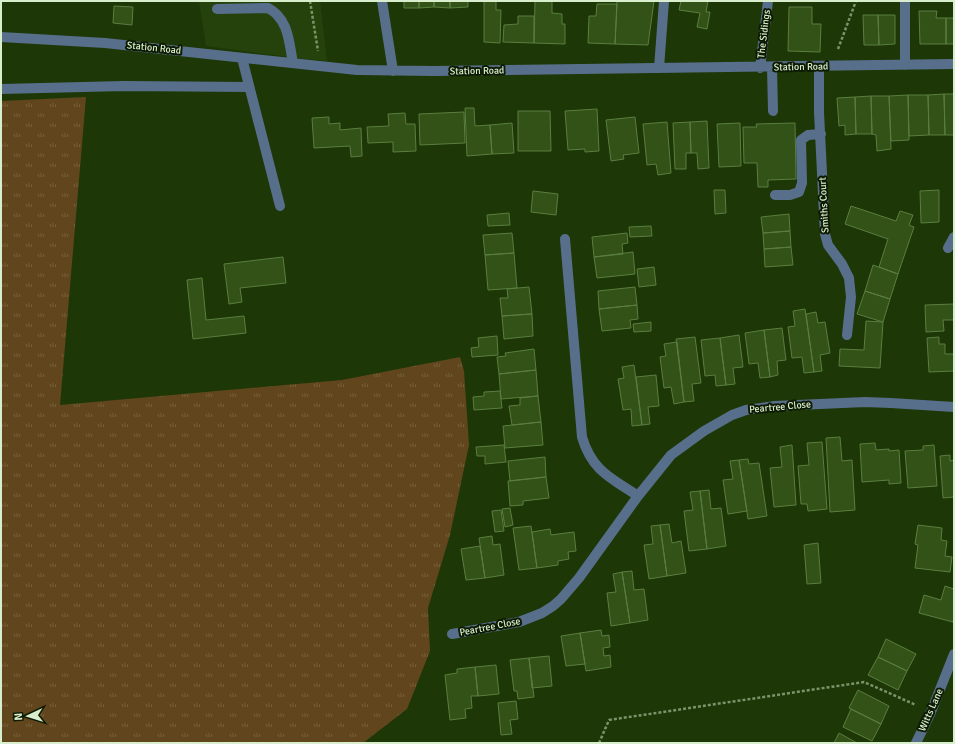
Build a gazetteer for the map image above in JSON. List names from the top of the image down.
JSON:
{
  "streets": {
    "street": [
      "The Sidings",
      "Station Road",
      "Smiths Court",
      "Peartree Close",
      "Witts Lane"
    ]
  },
  "crossings": [
    ["The Sidings", "Station Road"],
    ["Station Road", "Smiths Court"]
  ],
  "north": "left"
}
